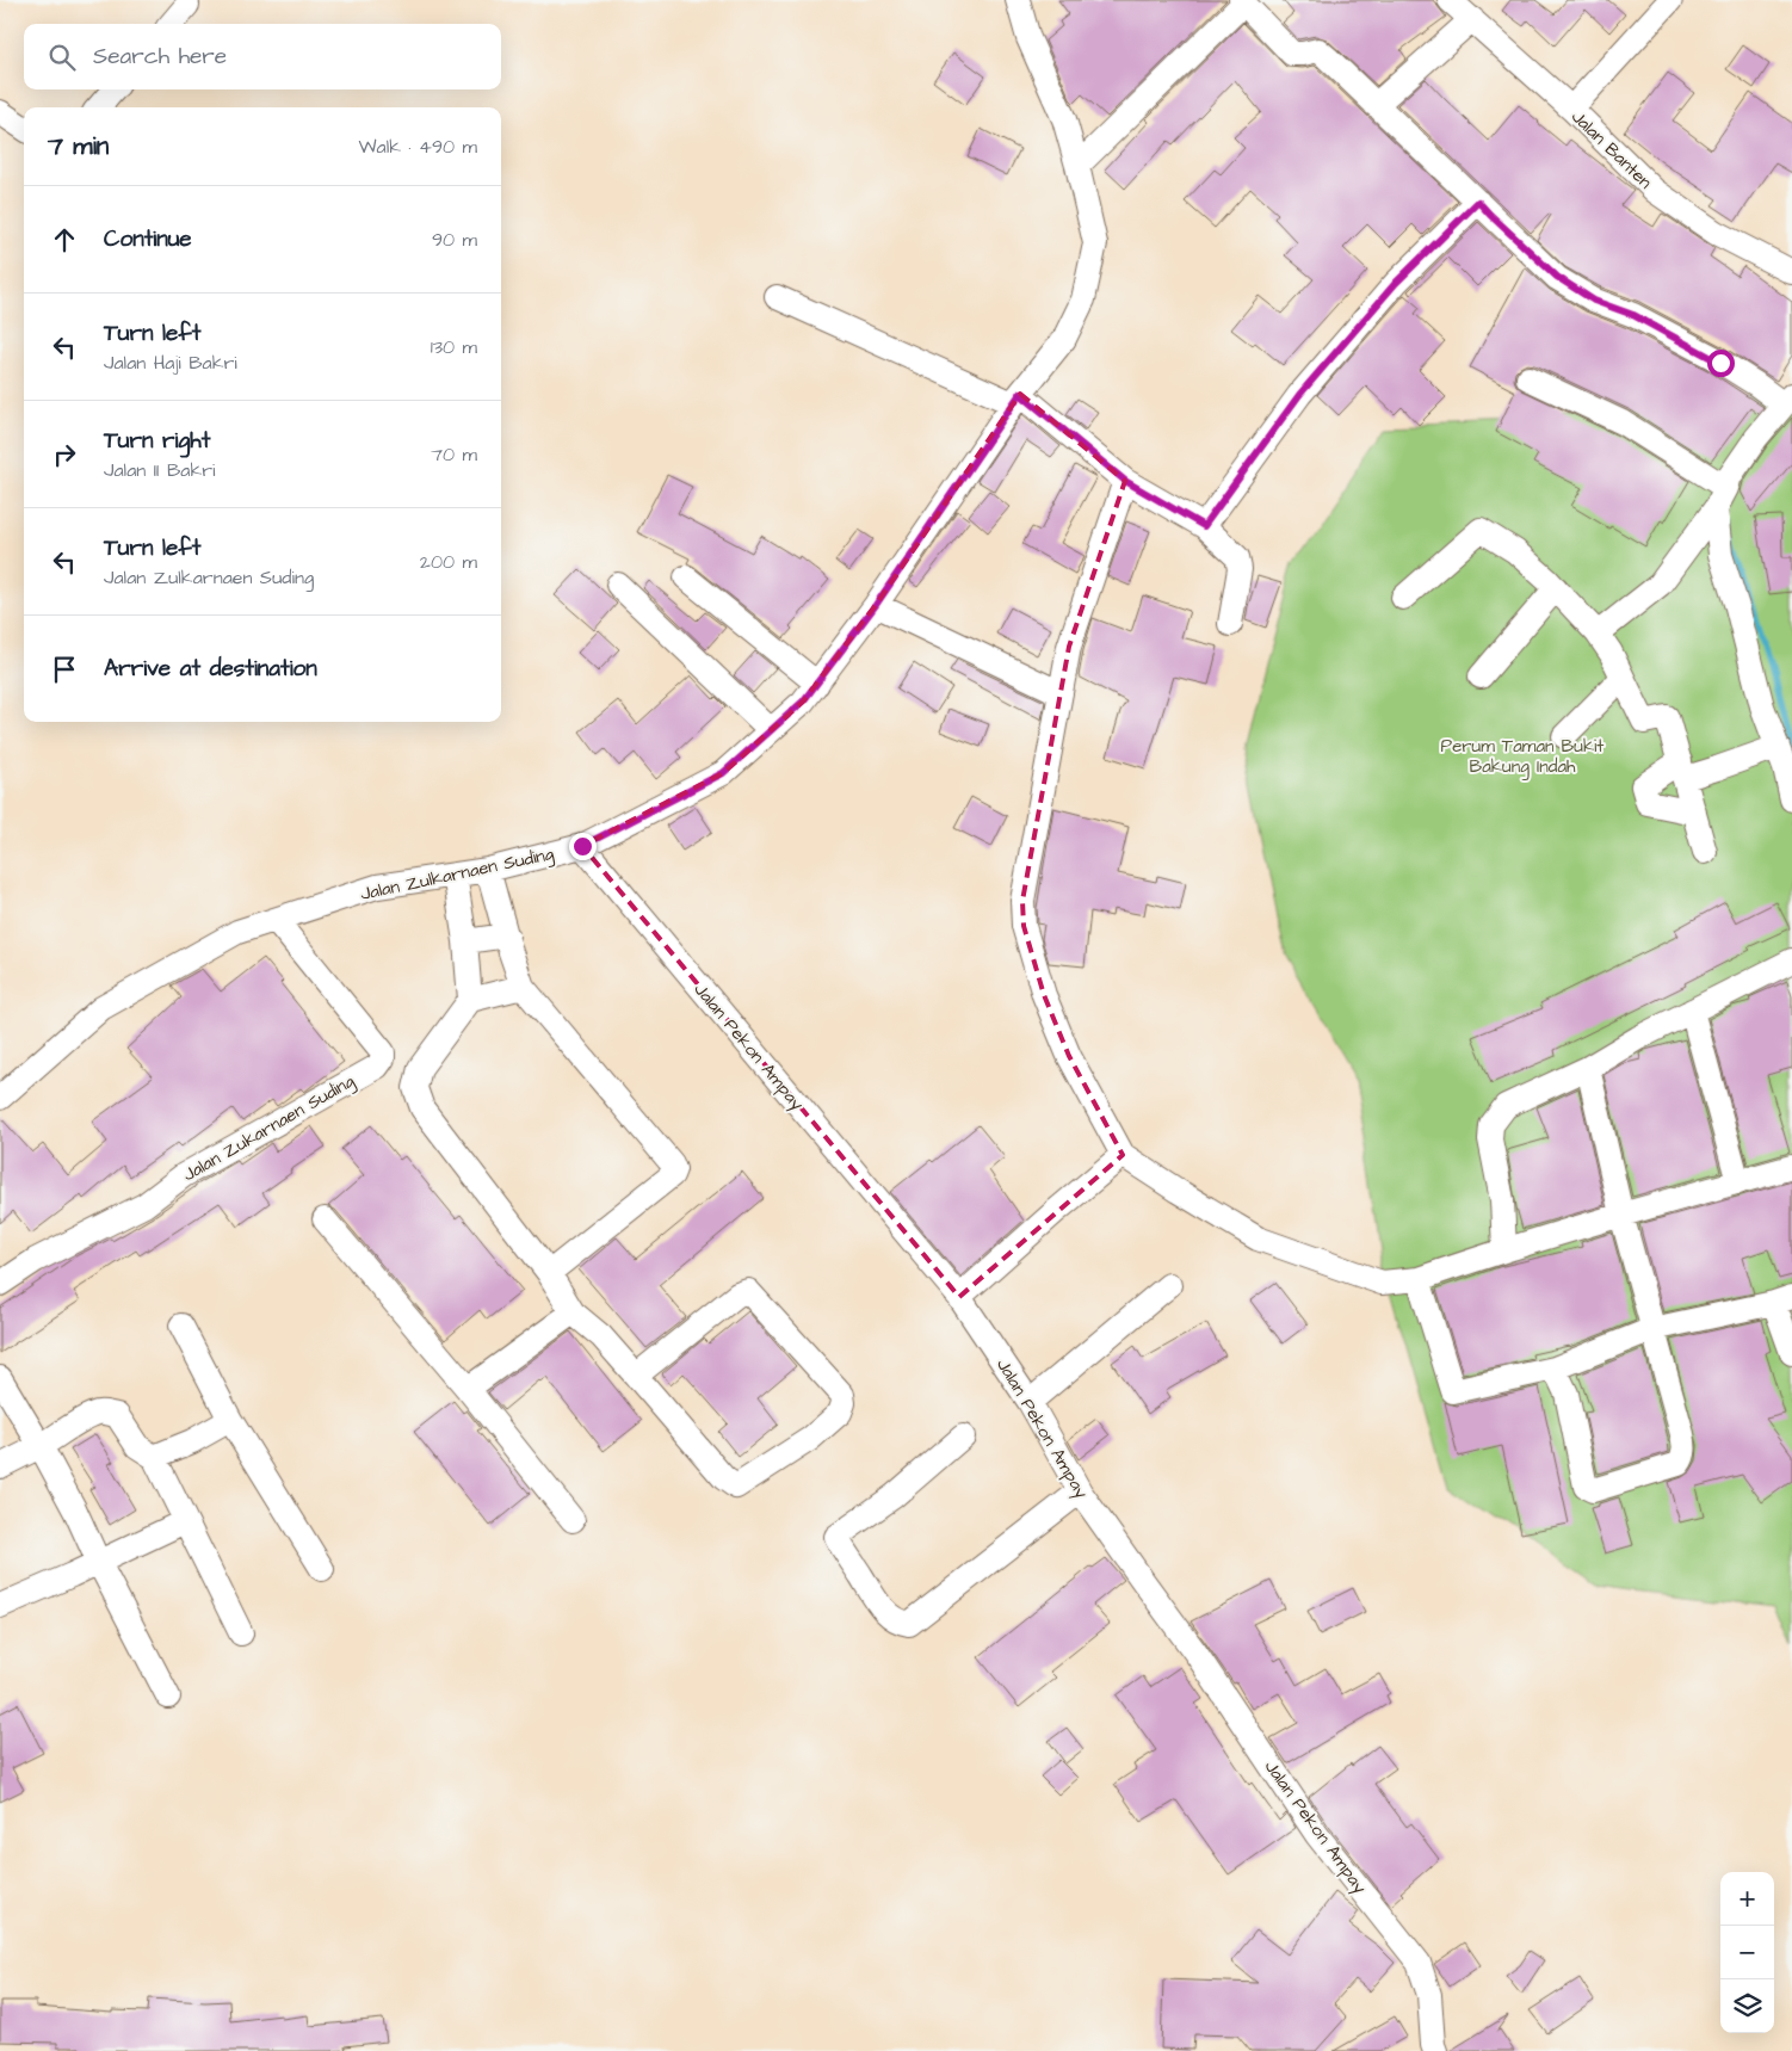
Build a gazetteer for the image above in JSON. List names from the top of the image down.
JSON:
{
  "streets": {
    "street": [
      "Jalan Banten",
      "Jalan Zulkarnaen Suding",
      "Jalan Pekon Ampay",
      "Jalan Zukarnaen Suding"
    ]
  },
  "crossings": [
    ["Jalan Zulkarnaen Suding", "Jalan Pekon Ampay"],
    ["Jalan Zulkarnaen Suding", "Jalan Zukarnaen Suding"]
  ],
  "parks": ["Perum Taman Bukit Bakung Indah"],
  "page": {
    "search": "Search here",
    "heading": ["7 min", "Walk · 490 m"],
    "list": [
      ["Continue", "90 m"],
      ["Turn left", "Jalan Haji Bakri", "130 m"],
      ["Turn right", "Jalan II Bakri", "70 m"],
      ["Turn left", "Jalan Zulkarnaen Suding", "200 m"],
      "Arrive at destination"
    ],
    "map_buttons": ["+", "−"]
  }
}
